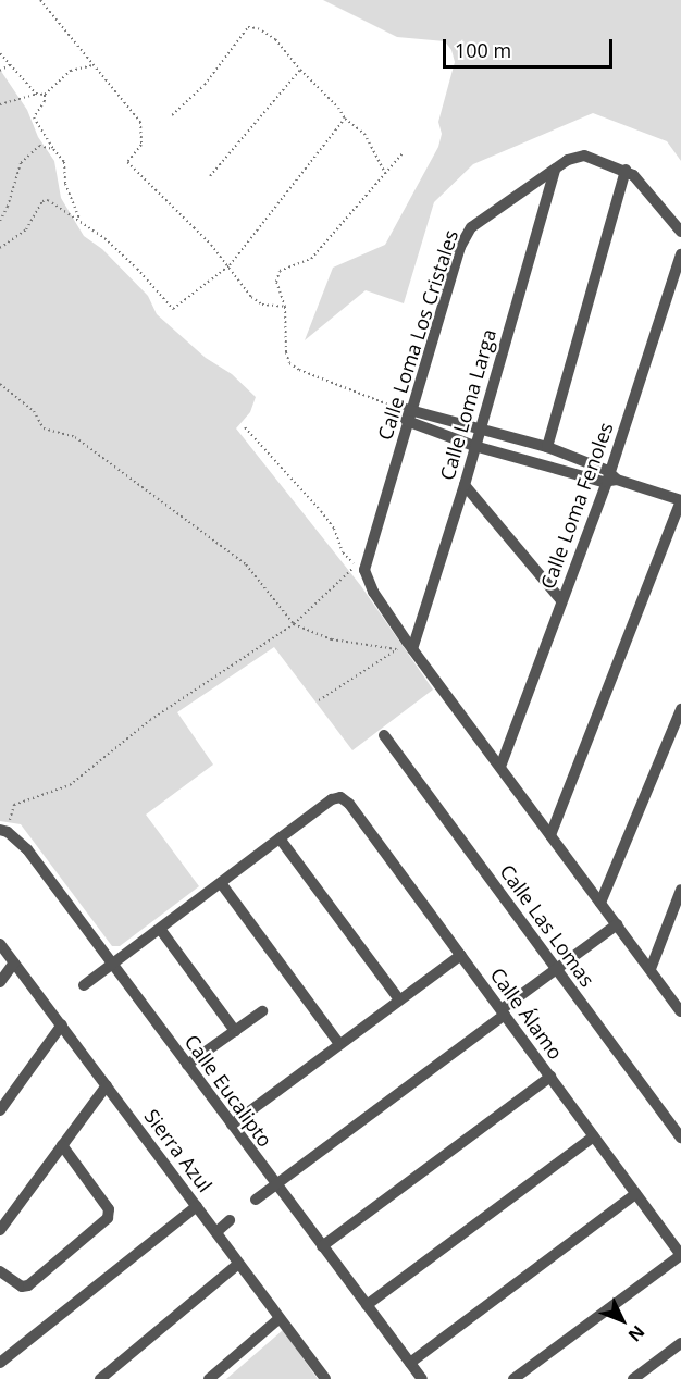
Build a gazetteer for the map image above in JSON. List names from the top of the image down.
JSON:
{
  "streets": {
    "street": [
      "Calle Loma Los Cristales",
      "Calle Loma Larga",
      "Calle Loma Fenoles",
      "Calle Las Lomas",
      "Calle Álamo",
      "Calle Eucalipto",
      "Sierra Azul"
    ]
  },
  "crossings": [
    ["Calle Loma Los Cristales", "Calle Loma Larga"]
  ],
  "scale_bar": "100 m",
  "north": "bottom right"
}
